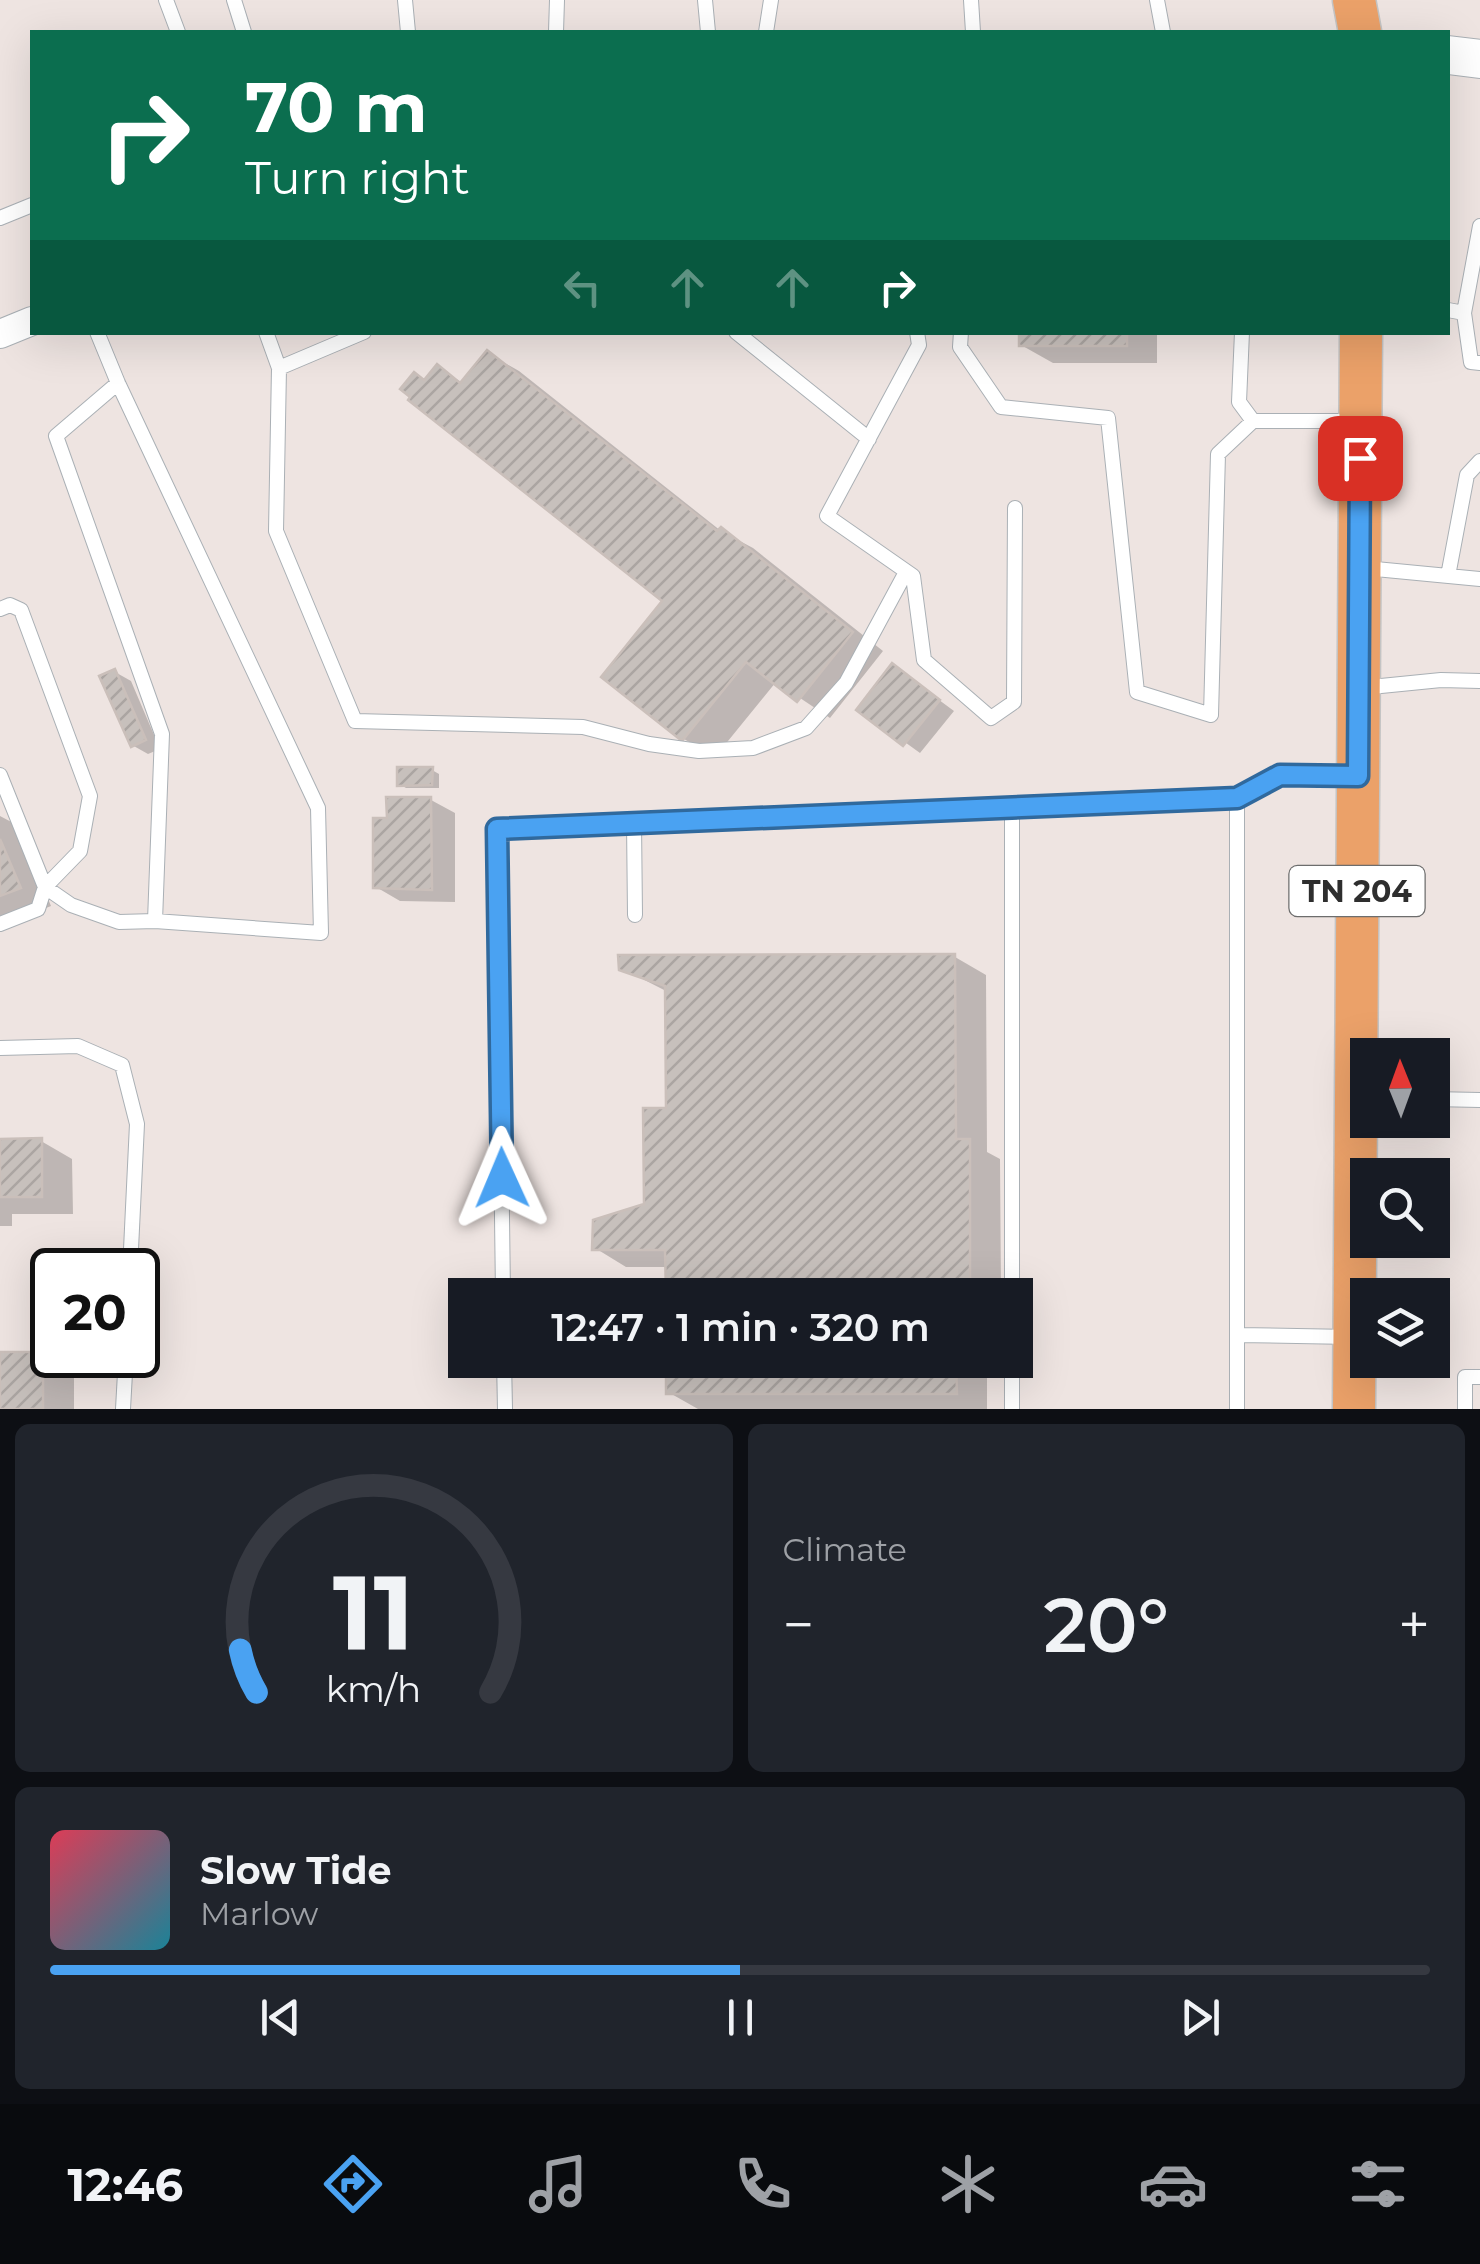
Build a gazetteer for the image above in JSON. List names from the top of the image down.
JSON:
{
  "streets": {
    "main road": ["TN 204"]
  },
  "north": "top",
  "page": {
    "turn": ["70 m", "Turn right"],
    "limit": "20",
    "trip": "12:47 · 1 min · 320 m",
    "tile": "Climate",
    "heat": ["−", "20°", "+"],
    "song": ["Slow Tide", "Marlow"],
    "tabs": "12:46",
    "gauge": ["11", "km/h"]
  }
}
